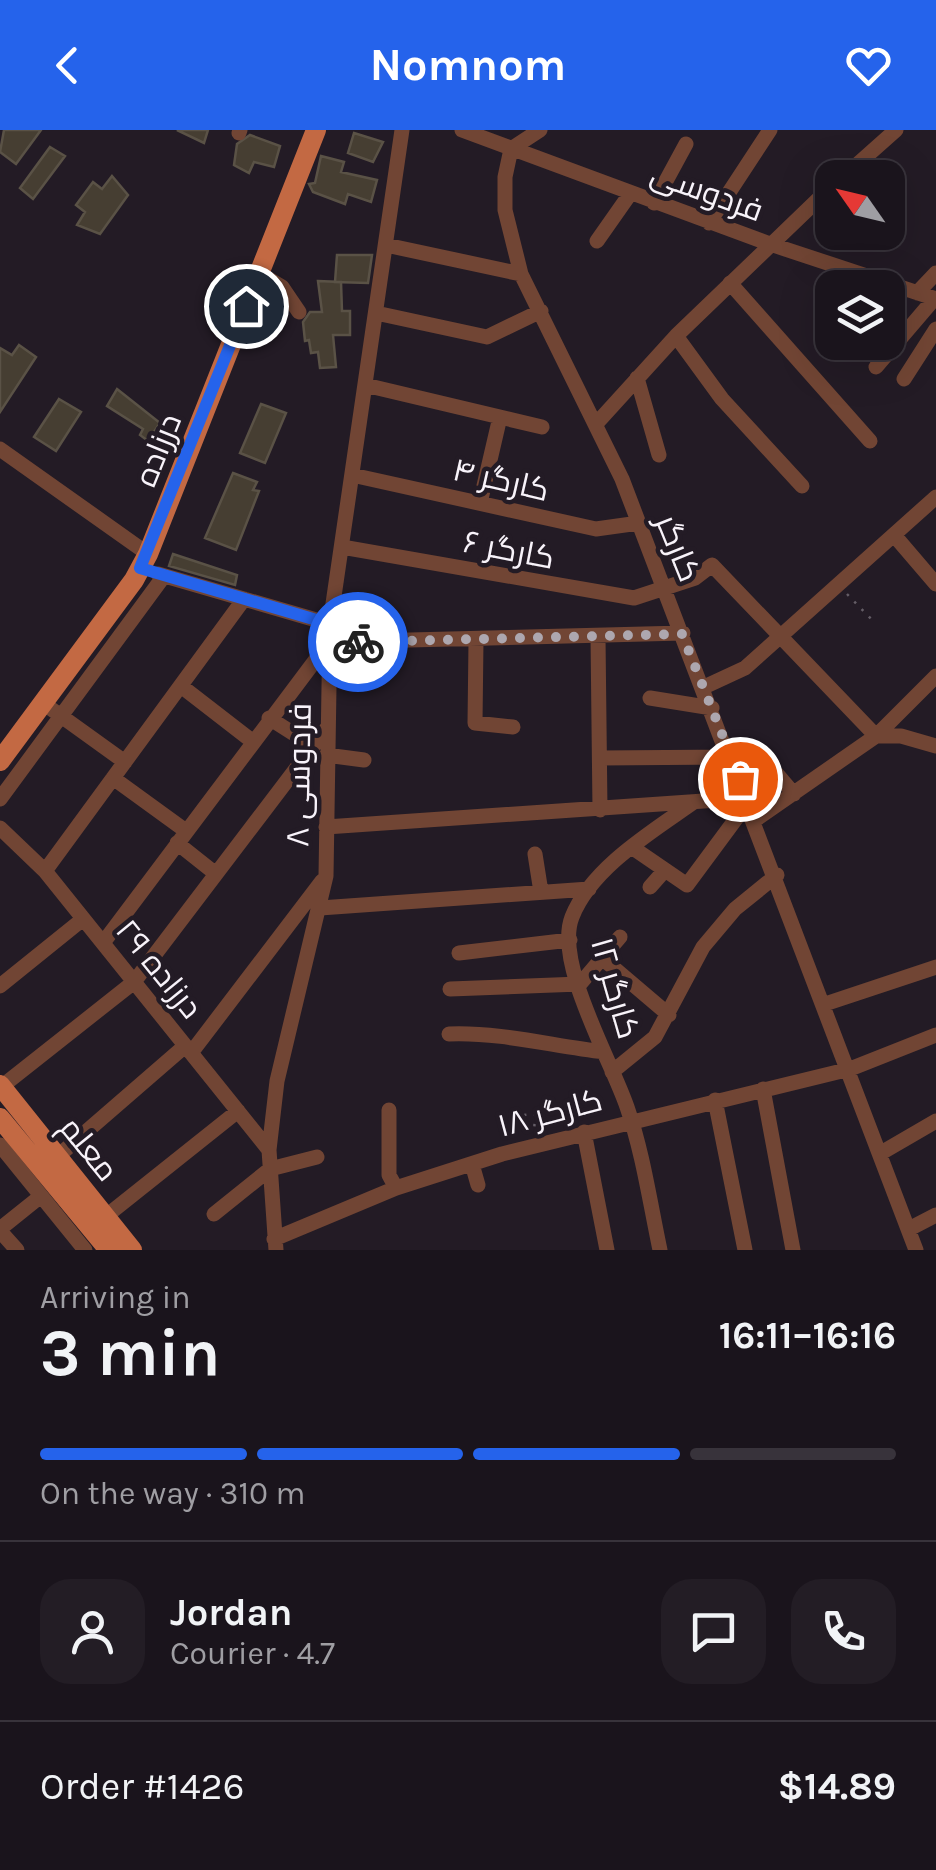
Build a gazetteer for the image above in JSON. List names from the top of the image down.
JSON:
{
  "streets": {
    "main road": ["درزاده", "معلم"],
    "street": [
      "فردوسی",
      "کارگر ۴",
      "کارگر",
      "کارگر ۶",
      "فردوسی ۸",
      "درزاده ۲۹",
      "کارگر ۱۲",
      "کارگر ۱۸"
    ]
  },
  "crossings": [
    ["فردوسی", "کارگر"],
    ["کارگر ۴", "کارگر"],
    ["کارگر ۴", "فردوسی ۸"],
    ["کارگر", "کارگر ۶"],
    ["کارگر", "کارگر ۱۸"],
    ["کارگر ۶", "فردوسی ۸"],
    ["فردوسی ۸", "درزاده ۲۹"],
    ["فردوسی ۸", "کارگر ۱۸"],
    ["کارگر ۱۲", "کارگر ۱۸"]
  ],
  "north": "top left",
  "page": {
    "header": "Nomnom",
    "heading": ["3 min", "Arriving in", "16:11–16:16"],
    "panel": [
      "Jordan",
      "Courier · 4.7",
      "Order #1426",
      "$14.89"
    ],
    "bar": "On the way · 310 m"
  }
}
